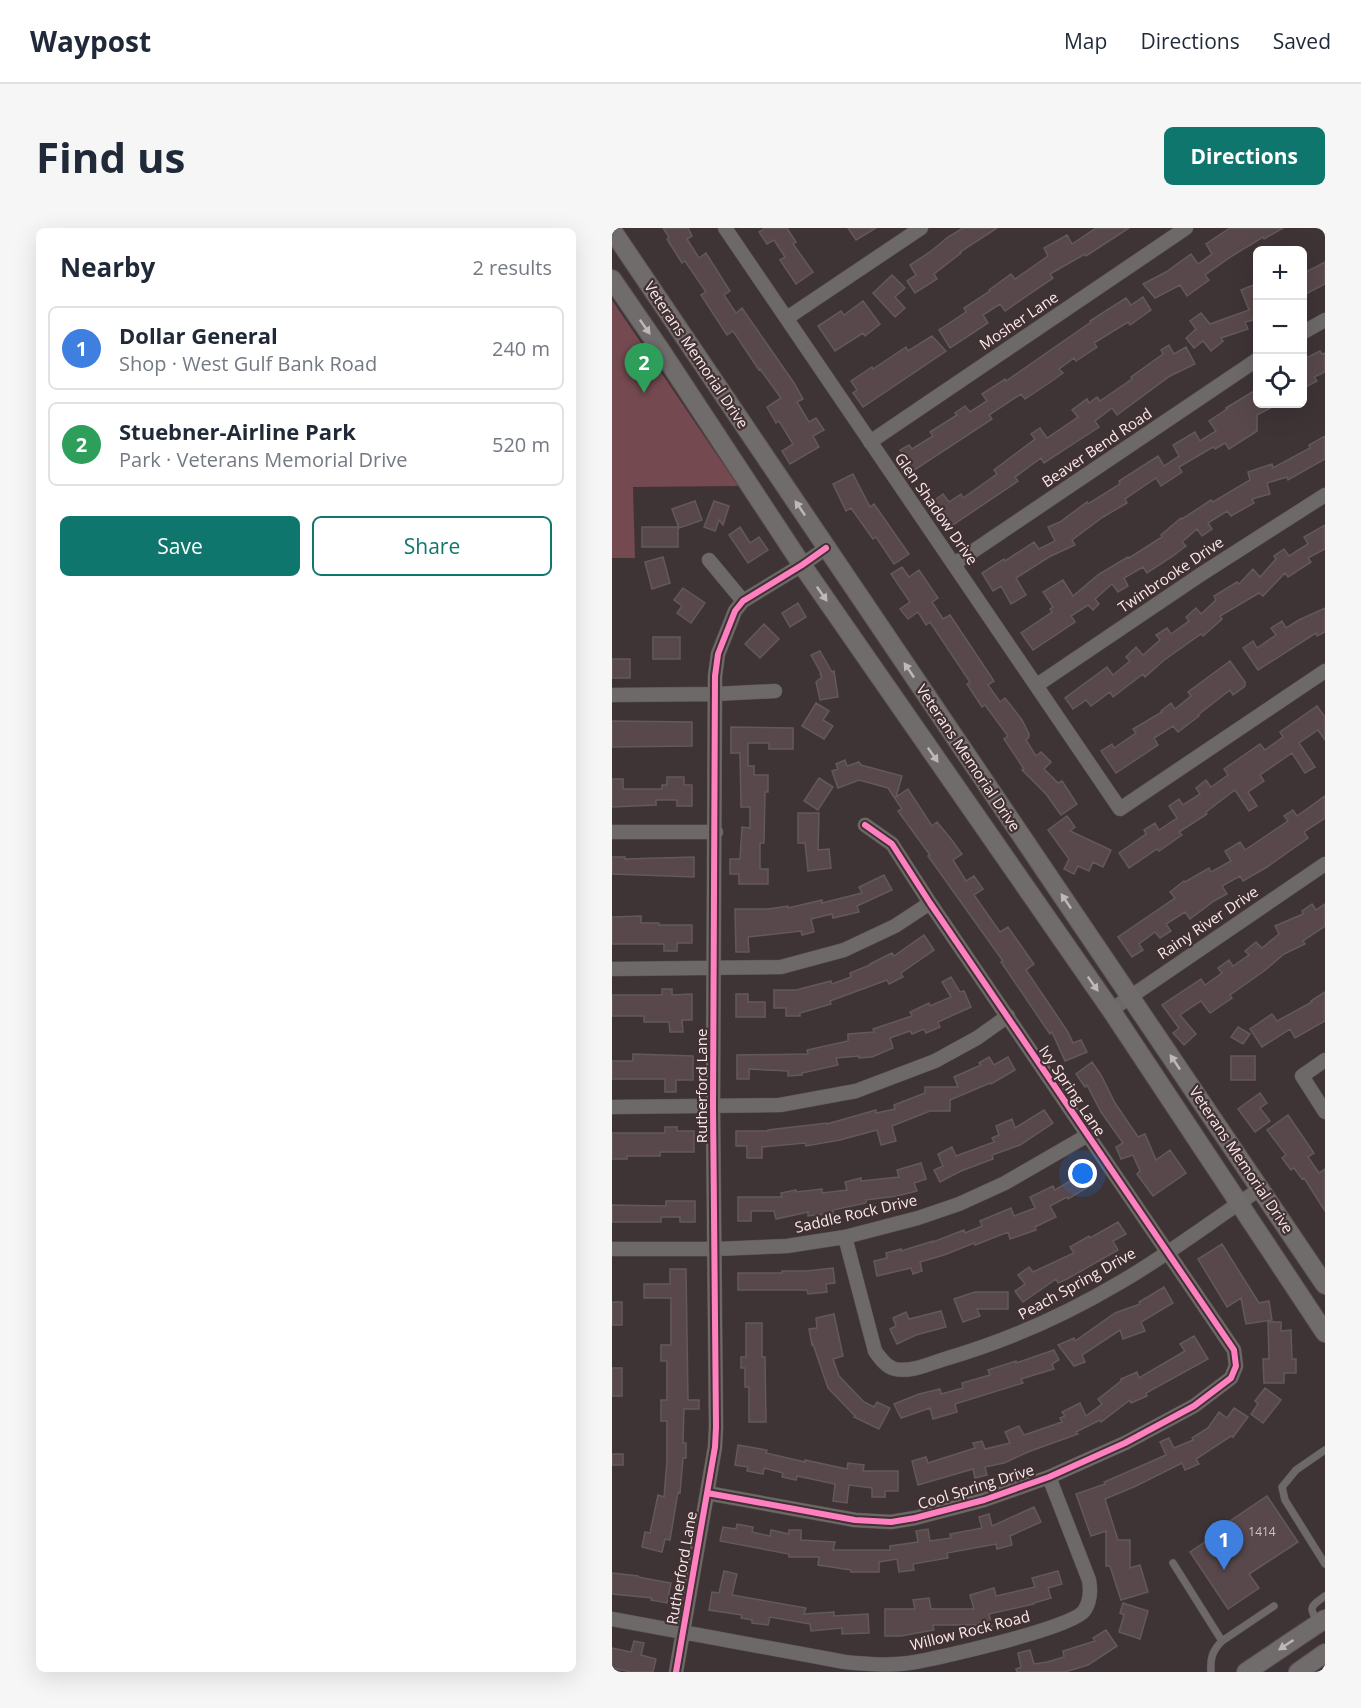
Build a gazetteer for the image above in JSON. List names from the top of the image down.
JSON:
{
  "streets": {
    "main road": ["Veterans Memorial Drive"],
    "street": [
      "Mosher Lane",
      "Beaver Bend Road",
      "Glen Shadow Drive",
      "Twinbrooke Drive",
      "Rainy River Drive",
      "Rutherford Lane",
      "Ivy Spring Lane",
      "Saddle Rock Drive",
      "Peach Spring Drive",
      "Cool Spring Drive",
      "Willow Rock Road"
    ]
  },
  "crossings": [
    ["Mosher Lane", "Glen Shadow Drive"],
    ["Veterans Memorial Drive", "Rainy River Drive"],
    ["Veterans Memorial Drive", "Rutherford Lane"],
    ["Veterans Memorial Drive", "Peach Spring Drive"],
    ["Beaver Bend Road", "Glen Shadow Drive"],
    ["Glen Shadow Drive", "Twinbrooke Drive"],
    ["Rutherford Lane", "Saddle Rock Drive"],
    ["Rutherford Lane", "Cool Spring Drive"],
    ["Rutherford Lane", "Willow Rock Road"],
    ["Ivy Spring Lane", "Saddle Rock Drive"],
    ["Ivy Spring Lane", "Peach Spring Drive"],
    ["Ivy Spring Lane", "Cool Spring Drive"],
    ["Saddle Rock Drive", "Peach Spring Drive"],
    ["Cool Spring Drive", "Willow Rock Road"]
  ],
  "house_numbers": ["1414"],
  "page": {
    "header": "Waypost",
    "nav": ["Map", "Directions", "Saved"],
    "buttons": [
      "Directions",
      ["Save", "Share"]
    ],
    "title": "Find us",
    "heading": ["Nearby", "2 results"],
    "map_buttons": ["+", "−"],
    "list": [
      {
        "mark": "1",
        "name": "Dollar General",
        "note": "Shop · West Gulf Bank Road",
        "value": "240 m"
      },
      {
        "mark": "2",
        "name": "Stuebner-Airline Park",
        "note": "Park · Veterans Memorial Drive",
        "value": "520 m"
      }
    ],
    "pins": ["2", "1"]
  }
}
